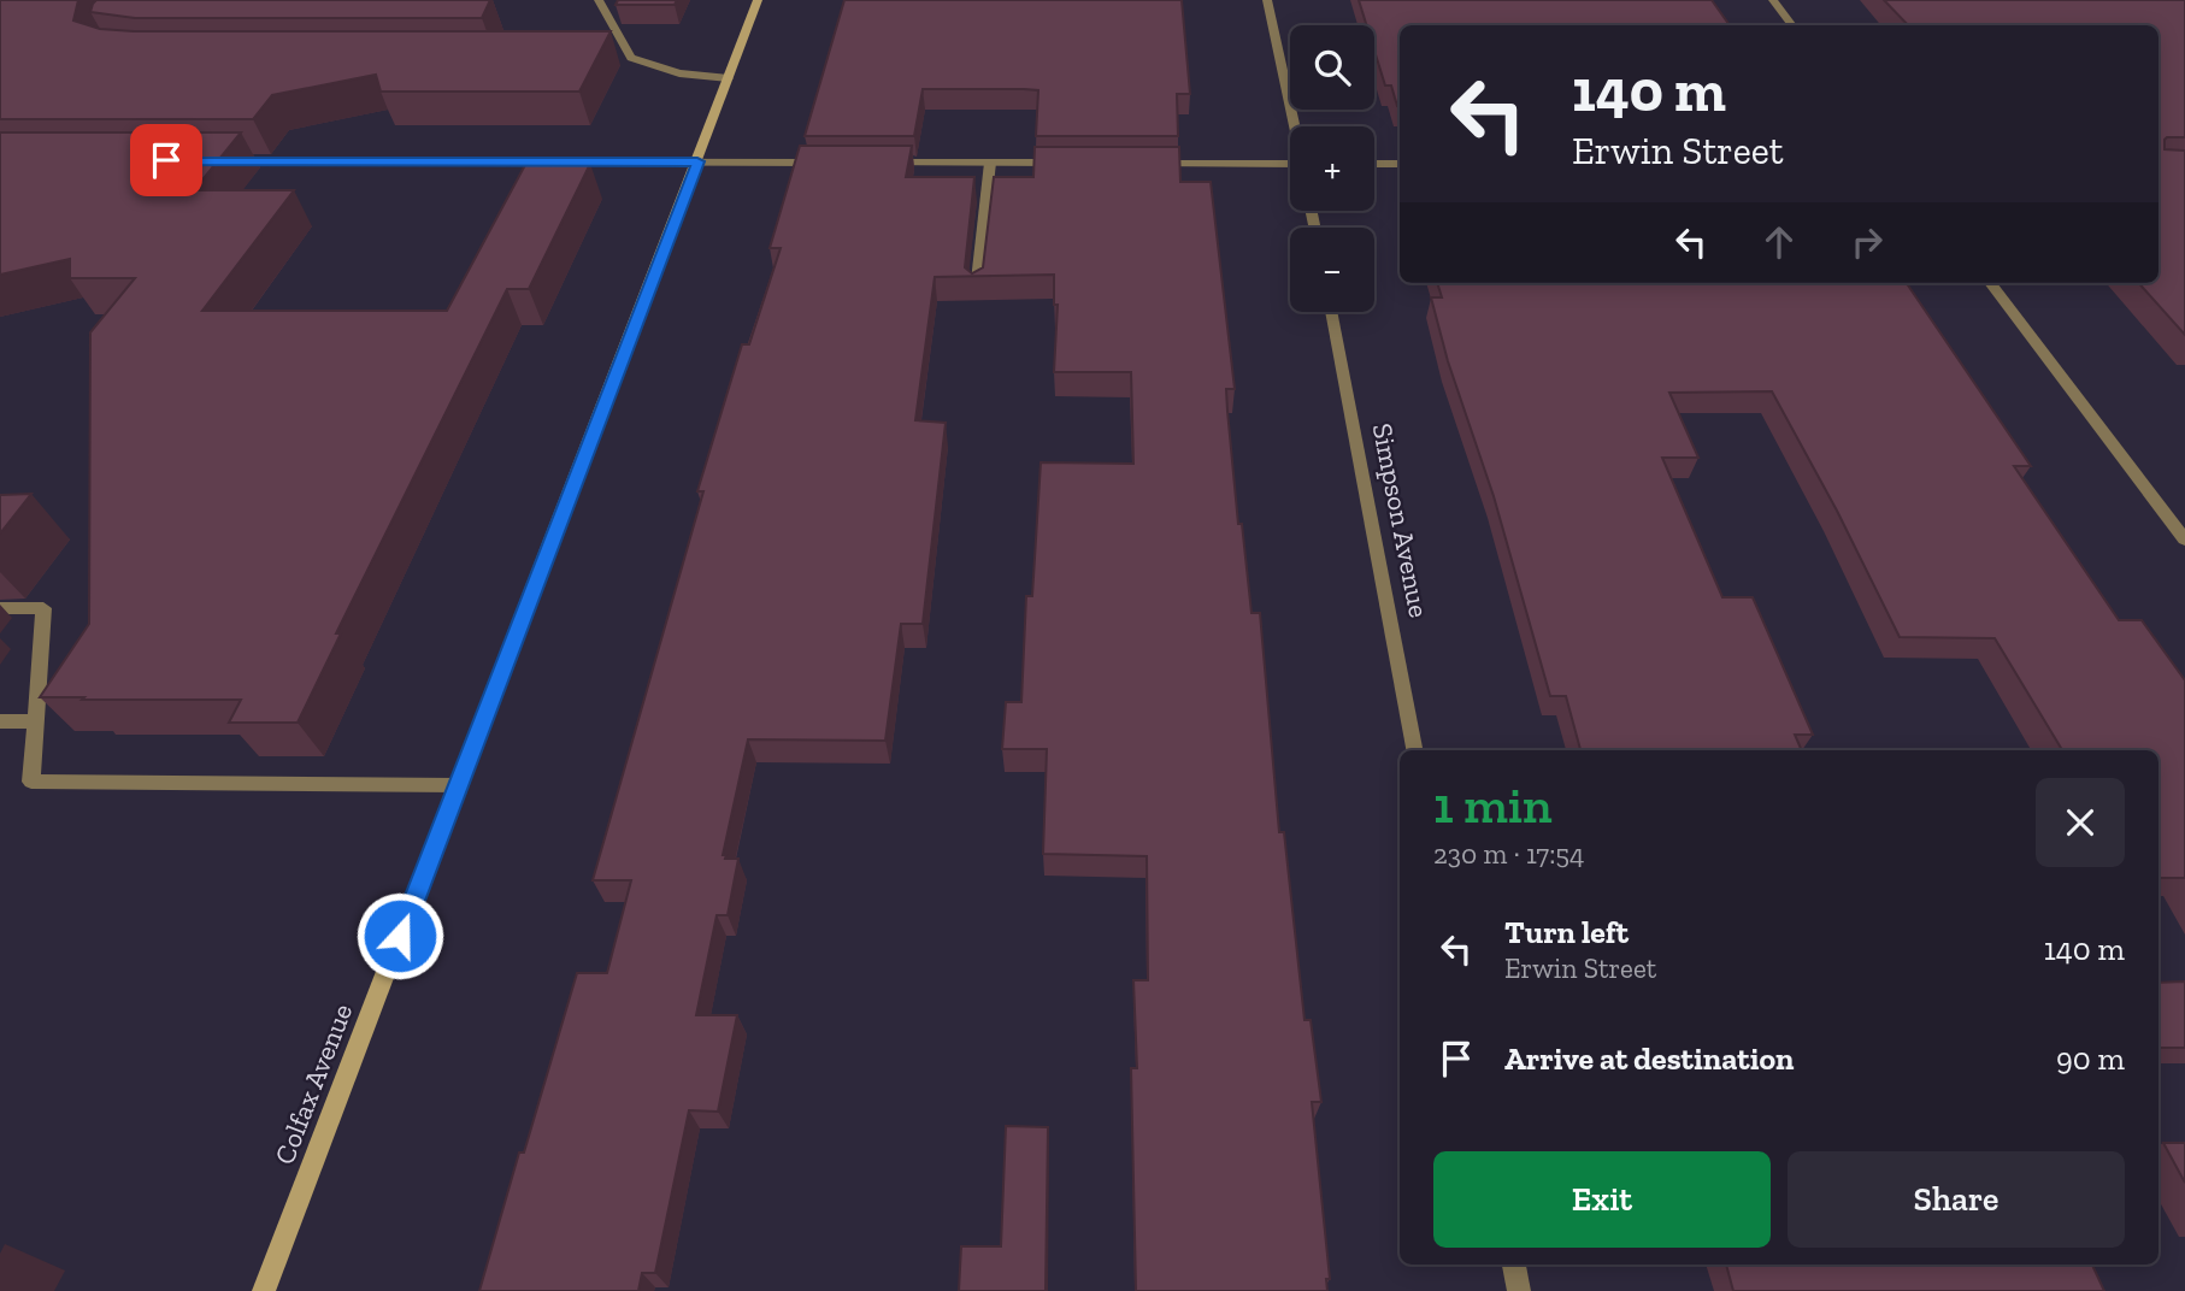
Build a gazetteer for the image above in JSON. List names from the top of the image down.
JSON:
{
  "streets": {
    "main road": ["Colfax Avenue"],
    "street": ["Simpson Avenue"]
  },
  "page": {
    "map_buttons": ["+", "−"],
    "turn": ["140 m", "Erwin Street"],
    "heading": ["1 min", "230 m · 17:54"],
    "list": [
      {
        "name": "Turn left",
        "note": "Erwin Street",
        "value": "140 m"
      },
      {
        "name": "Arrive at destination",
        "value": "90 m"
      }
    ],
    "buttons": ["Exit", "Share"]
  }
}
